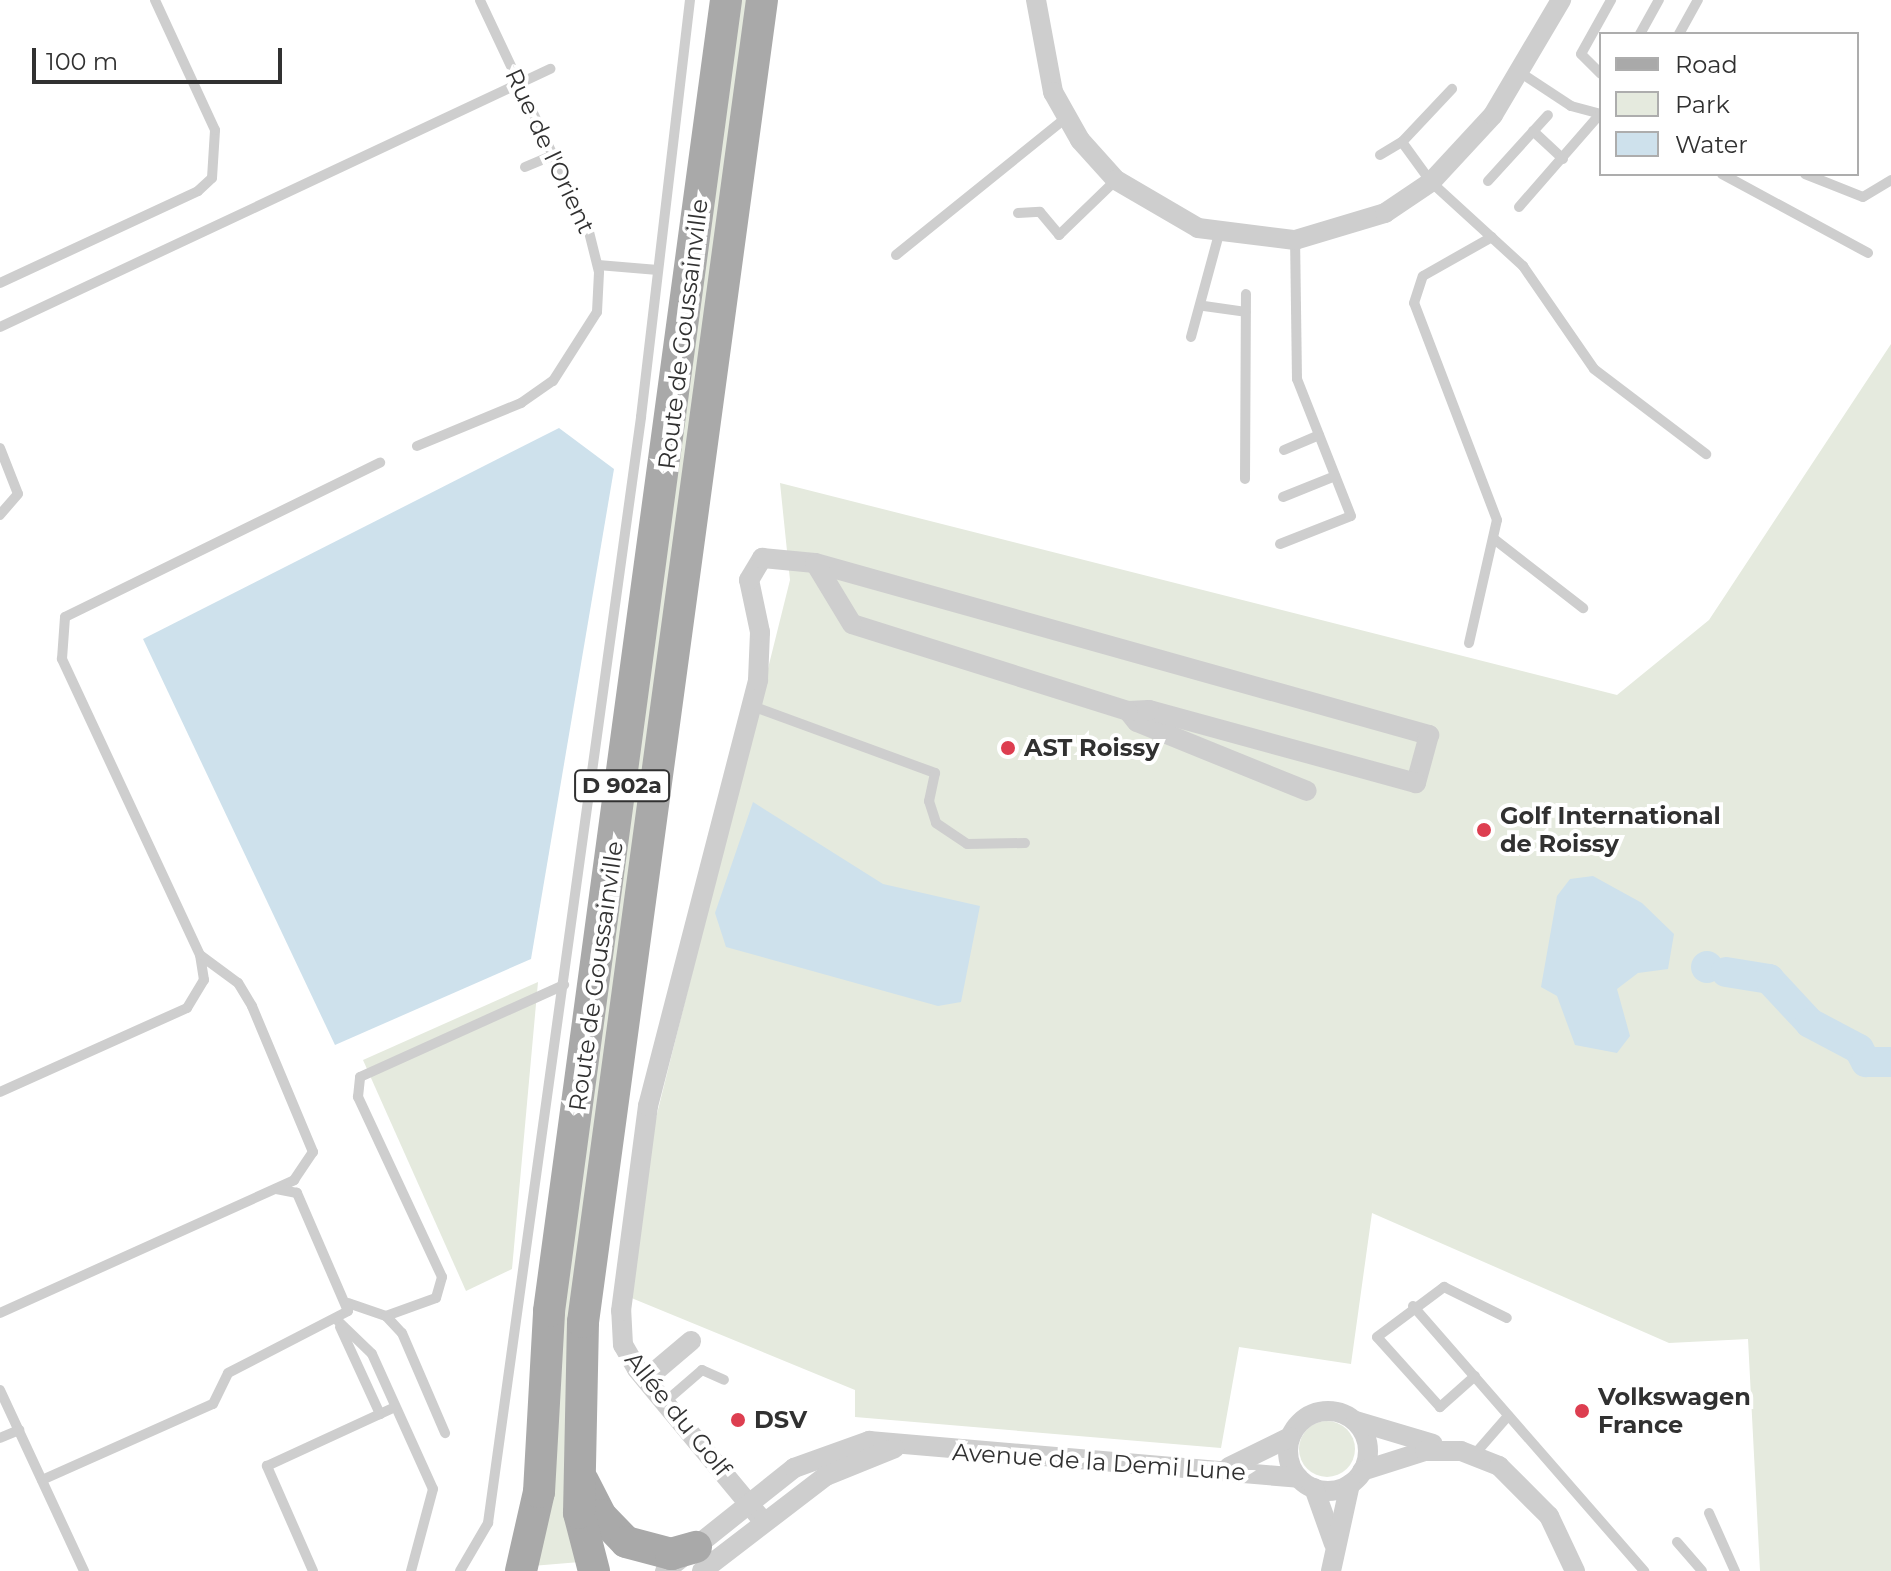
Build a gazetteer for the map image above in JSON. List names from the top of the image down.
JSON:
{
  "streets": {
    "main road": ["Route de Goussainville", "D 902a"],
    "street": ["Allée du Golf", "Avenue de la Demi Lune"],
    "lane": ["Rue de l'Orient"]
  },
  "crossings": [
    ["Allée du Golf", "Avenue de la Demi Lune"]
  ],
  "places": [
    "AST Roissy",
    "Golf International de Roissy",
    "Volkswagen France",
    "DSV"
  ],
  "legend": ["Road", "Park", "Water"],
  "scale_bar": "100 m"
}
